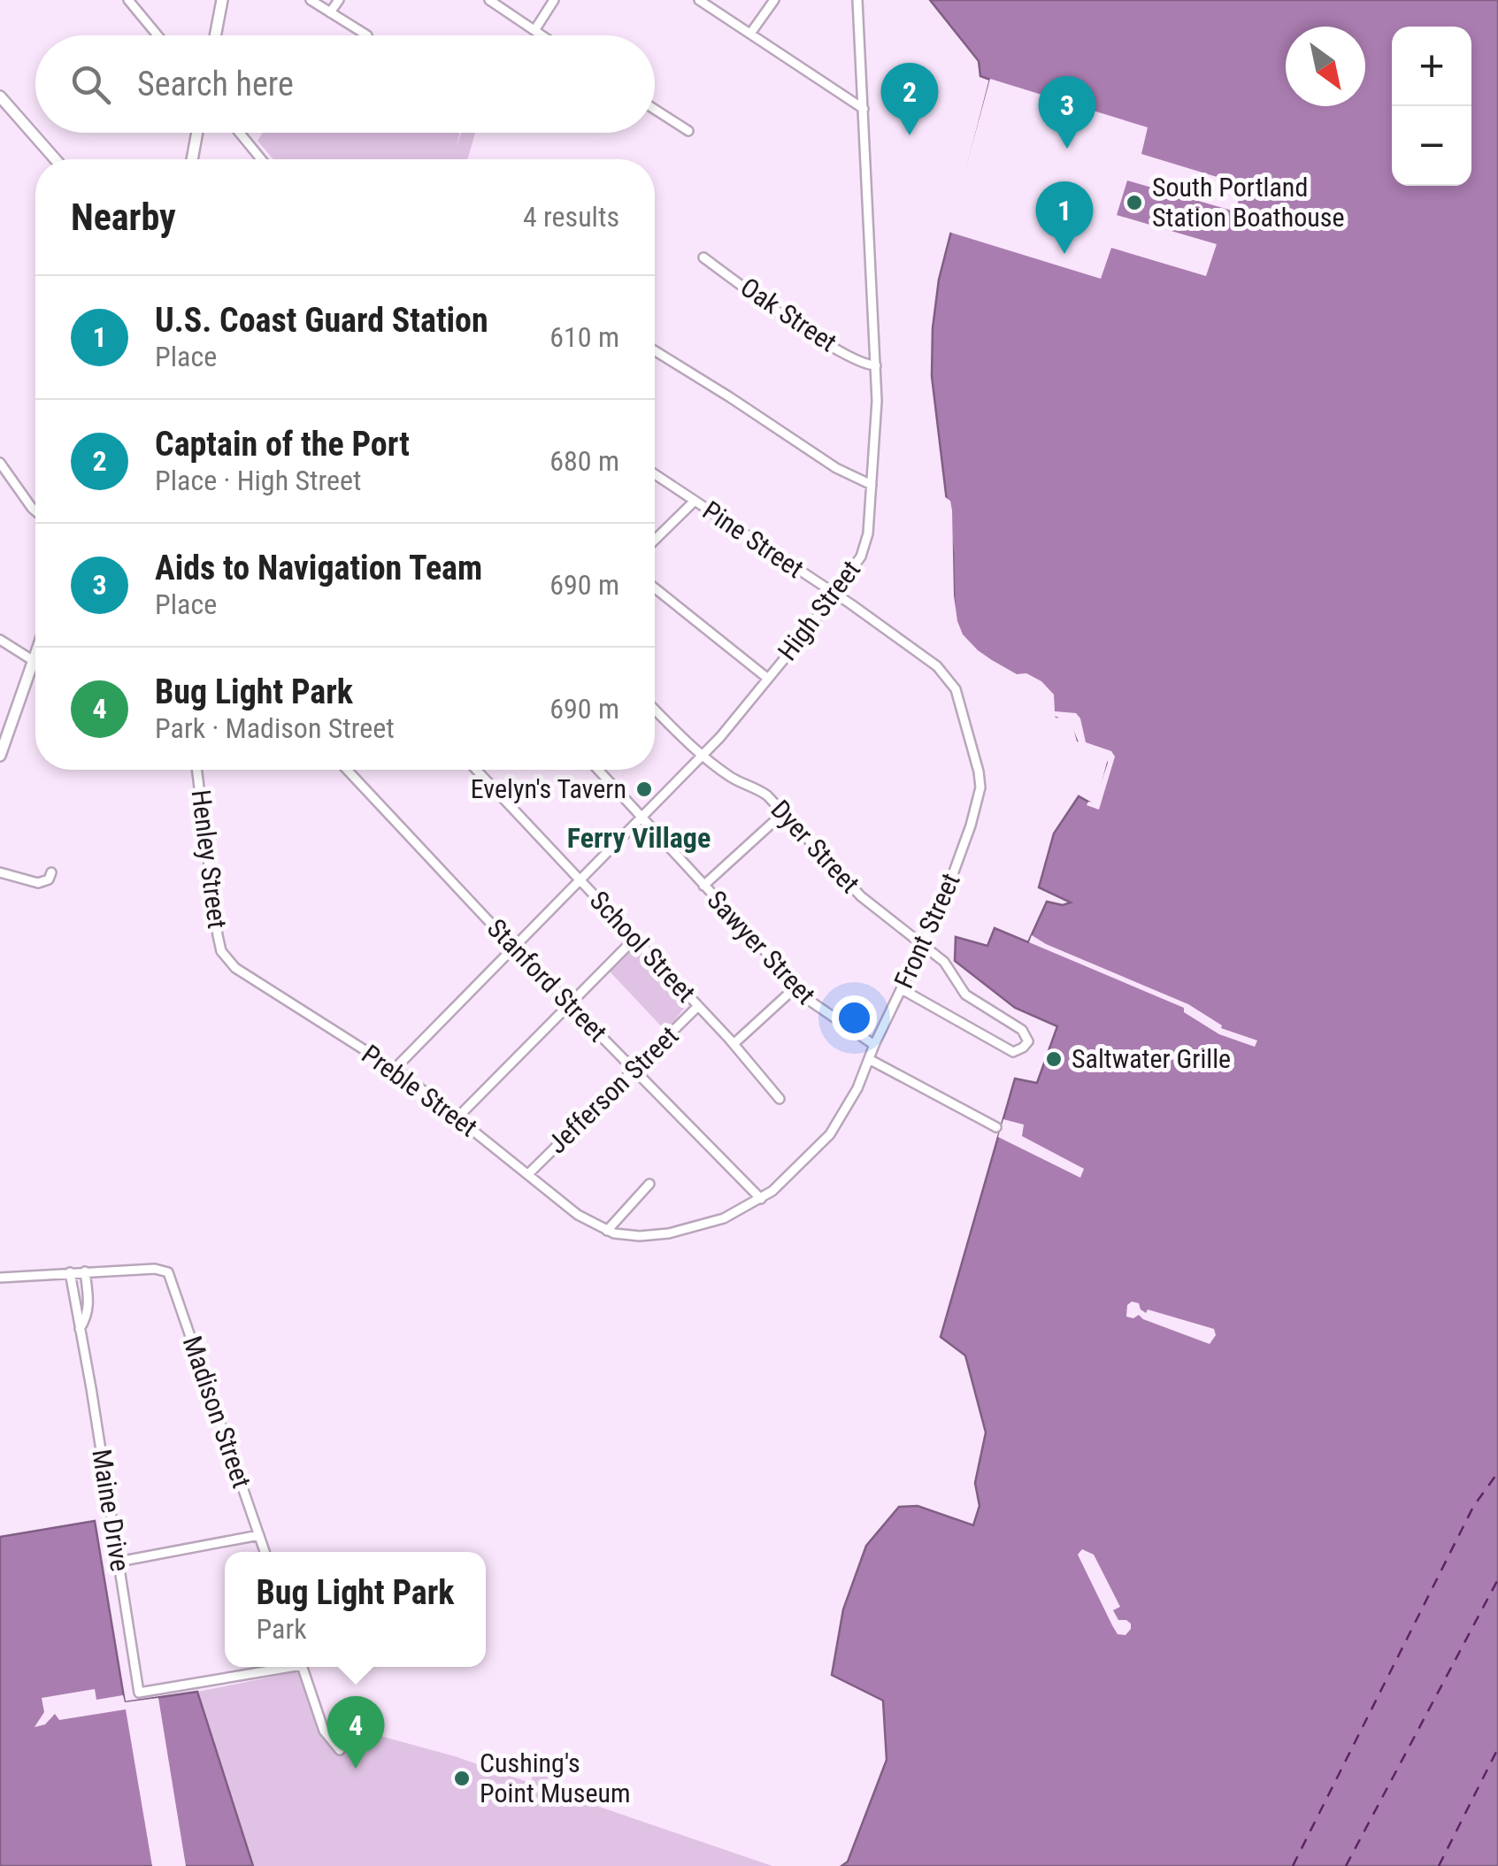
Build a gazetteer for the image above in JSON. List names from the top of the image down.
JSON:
{
  "streets": {
    "street": [
      "Oak Street",
      "Pine Street",
      "High Street",
      "Dyer Street",
      "Henley Street",
      "Front Street",
      "School Street",
      "Sawyer Street",
      "Stanford Street",
      "Jefferson Street",
      "Preble Street",
      "Madison Street",
      "Maine Drive"
    ]
  },
  "crossings": [
    ["Oak Street", "High Street"],
    ["Pine Street", "High Street"],
    ["Pine Street", "Front Street"],
    ["High Street", "Dyer Street"],
    ["High Street", "School Street"],
    ["High Street", "Sawyer Street"],
    ["High Street", "Stanford Street"],
    ["High Street", "Preble Street"],
    ["Dyer Street", "Front Street"],
    ["Henley Street", "Preble Street"],
    ["Front Street", "Sawyer Street"],
    ["Front Street", "Stanford Street"],
    ["Front Street", "Preble Street"],
    ["School Street", "Jefferson Street"],
    ["Stanford Street", "Jefferson Street"],
    ["Jefferson Street", "Preble Street"],
    ["Madison Street", "Maine Drive"]
  ],
  "districts": ["Ferry Village"],
  "places": [
    "South Portland Station Boathouse",
    "Evelyn's Tavern",
    "Saltwater Grille",
    "Cushing's Point Museum"
  ],
  "north": "bottom right",
  "page": {
    "map_buttons": ["+", "−"],
    "search": "Search here",
    "pins": [
      "2",
      "3",
      "1",
      "4"
    ],
    "heading": ["Nearby", "4 results"],
    "list": [
      {
        "mark": "1",
        "name": "U.S. Coast Guard Station",
        "note": "Place",
        "value": "610 m"
      },
      {
        "mark": "2",
        "name": "Captain of the Port",
        "note": "Place · High Street",
        "value": "680 m"
      },
      {
        "mark": "3",
        "name": "Aids to Navigation Team",
        "note": "Place",
        "value": "690 m"
      },
      {
        "mark": "4",
        "name": "Bug Light Park",
        "note": "Park · Madison Street",
        "value": "690 m"
      }
    ],
    "popup": ["Bug Light Park", "Park"]
  }
}
